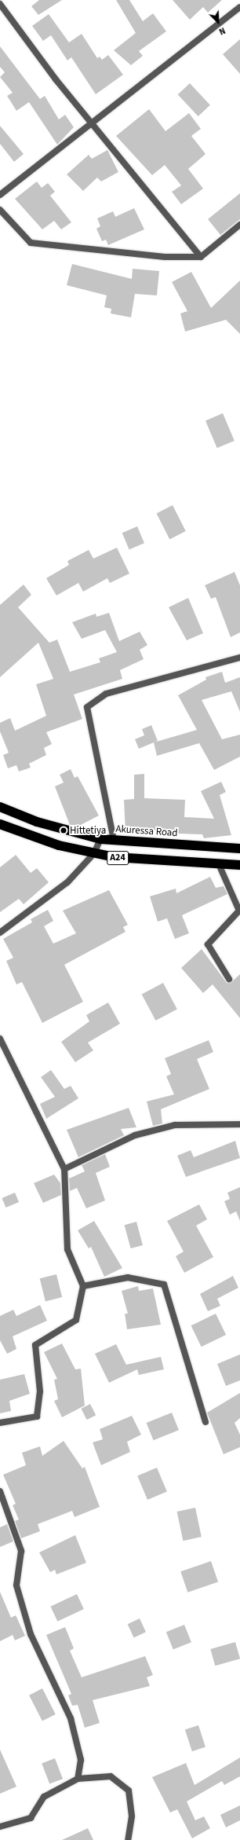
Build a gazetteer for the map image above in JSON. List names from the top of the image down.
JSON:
{
  "streets": {
    "highway": ["Akuressa Road", "A24"]
  },
  "places": ["Hittetiya"],
  "north": "bottom right"
}
